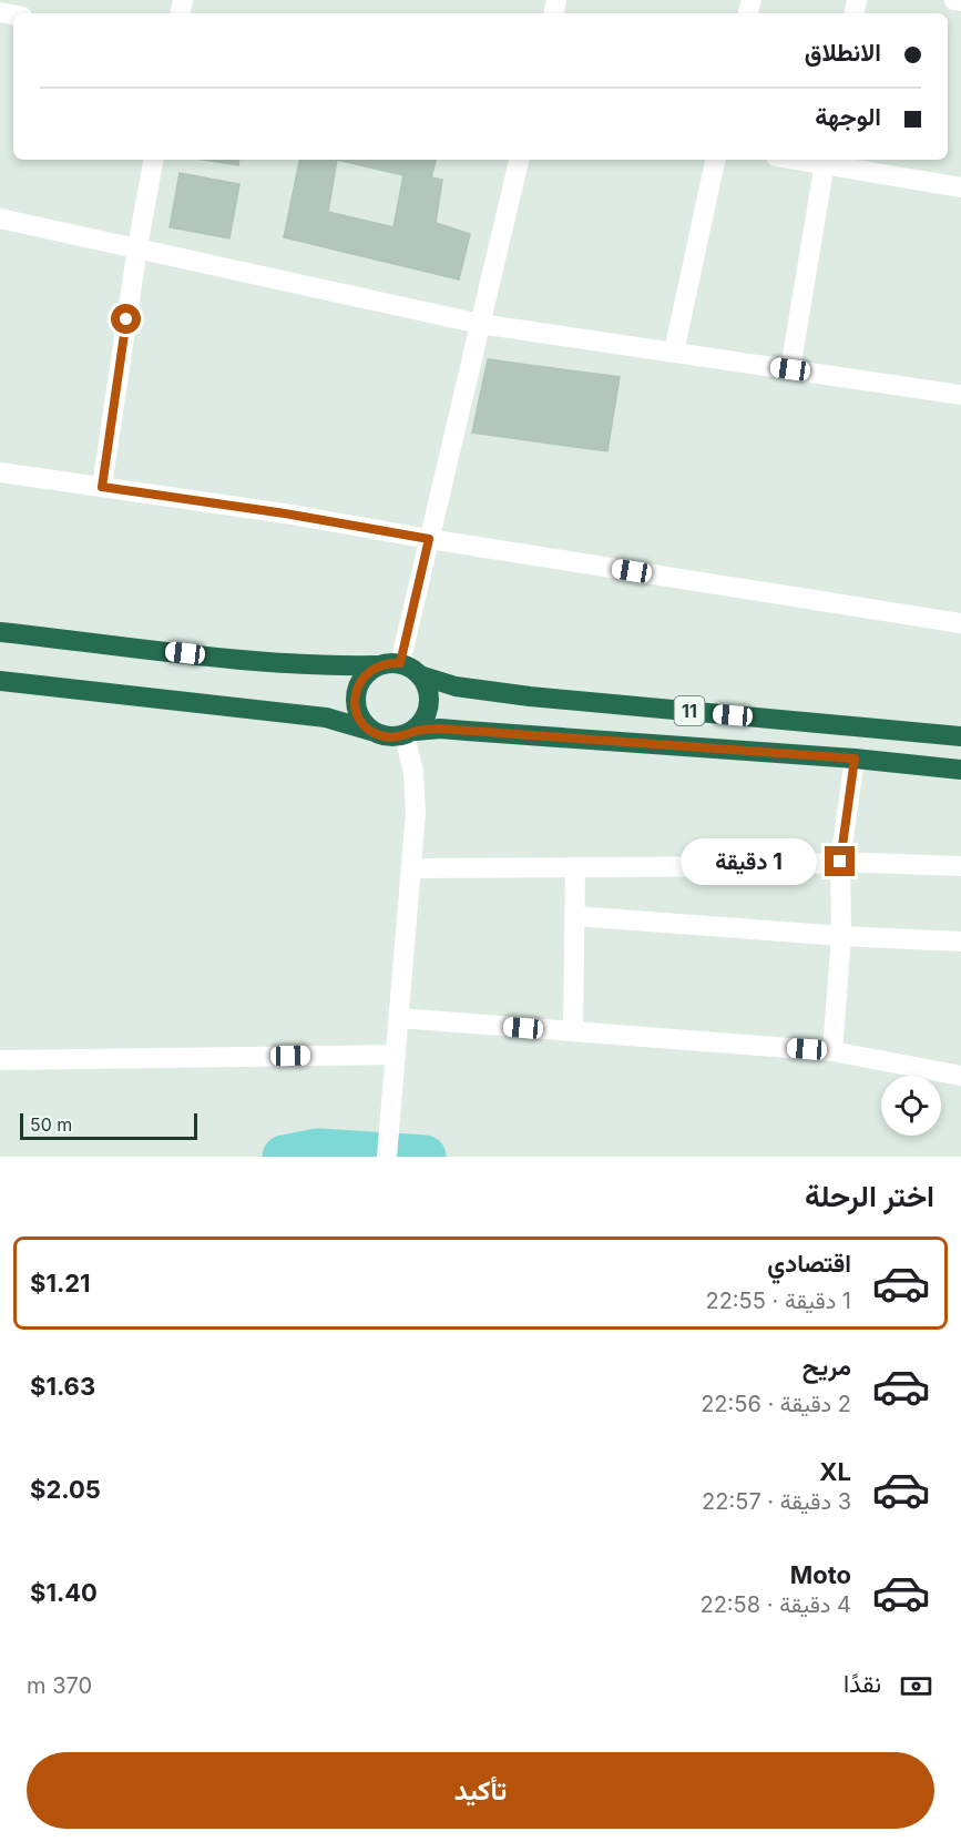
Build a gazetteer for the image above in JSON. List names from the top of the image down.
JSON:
{
  "streets": {
    "highway": ["11"]
  },
  "scale_bar": "50 m",
  "page": {
    "banner": ["الانطلاق", "الوجهة"],
    "bubble": "1 دقيقة",
    "scale": "50 m",
    "heading": "اختر الرحلة",
    "list": [
      {
        "name": "اقتصادي",
        "note": "1 دقيقة · 22:55",
        "value": "$1.21"
      },
      {
        "name": "مريح",
        "note": "2 دقيقة · 22:56",
        "value": "$1.63"
      },
      {
        "name": "XL",
        "note": "3 دقيقة · 22:57",
        "value": "$2.05"
      },
      {
        "name": "Moto",
        "note": "4 دقيقة · 22:58",
        "value": "$1.40"
      }
    ],
    "pay": ["نقدًا", "370 m"],
    "buttons": "تأكيد"
  }
}
